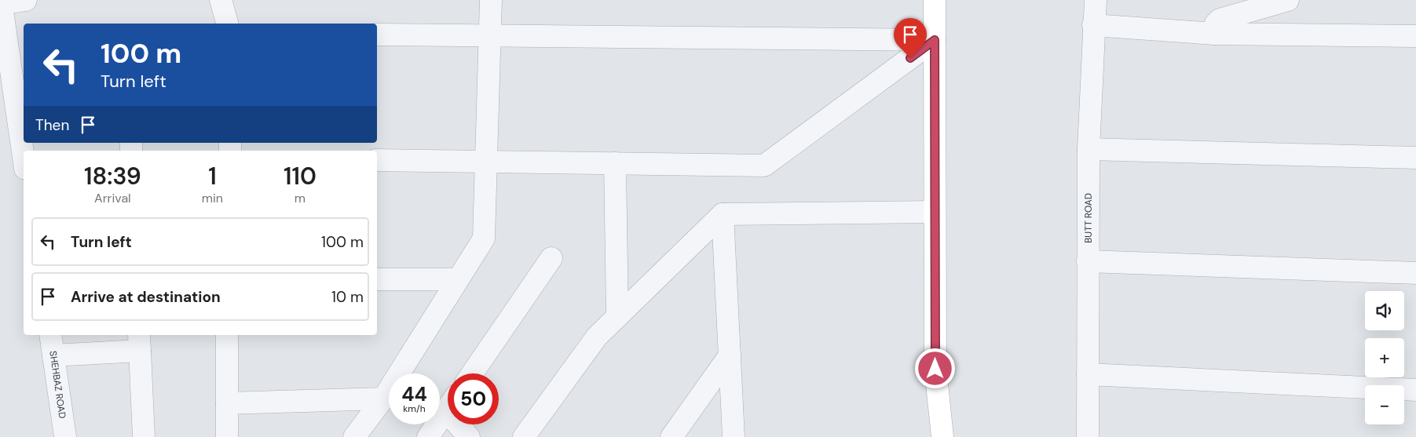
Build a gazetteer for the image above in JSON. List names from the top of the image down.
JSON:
{
  "streets": {
    "street": ["BUTT ROAD", "SHEHBAZ ROAD"]
  },
  "page": {
    "turn": ["100 m", "Turn left"],
    "then": "Then",
    "eta": [
      "18:39",
      "Arrival",
      "1",
      "min",
      "110",
      "m"
    ],
    "list": [
      {
        "name": "Turn left",
        "value": "100 m"
      },
      {
        "name": "Arrive at destination",
        "value": "10 m"
      }
    ],
    "map_buttons": ["+", "−"],
    "speed": "44 km/h",
    "limit": "50"
  }
}
